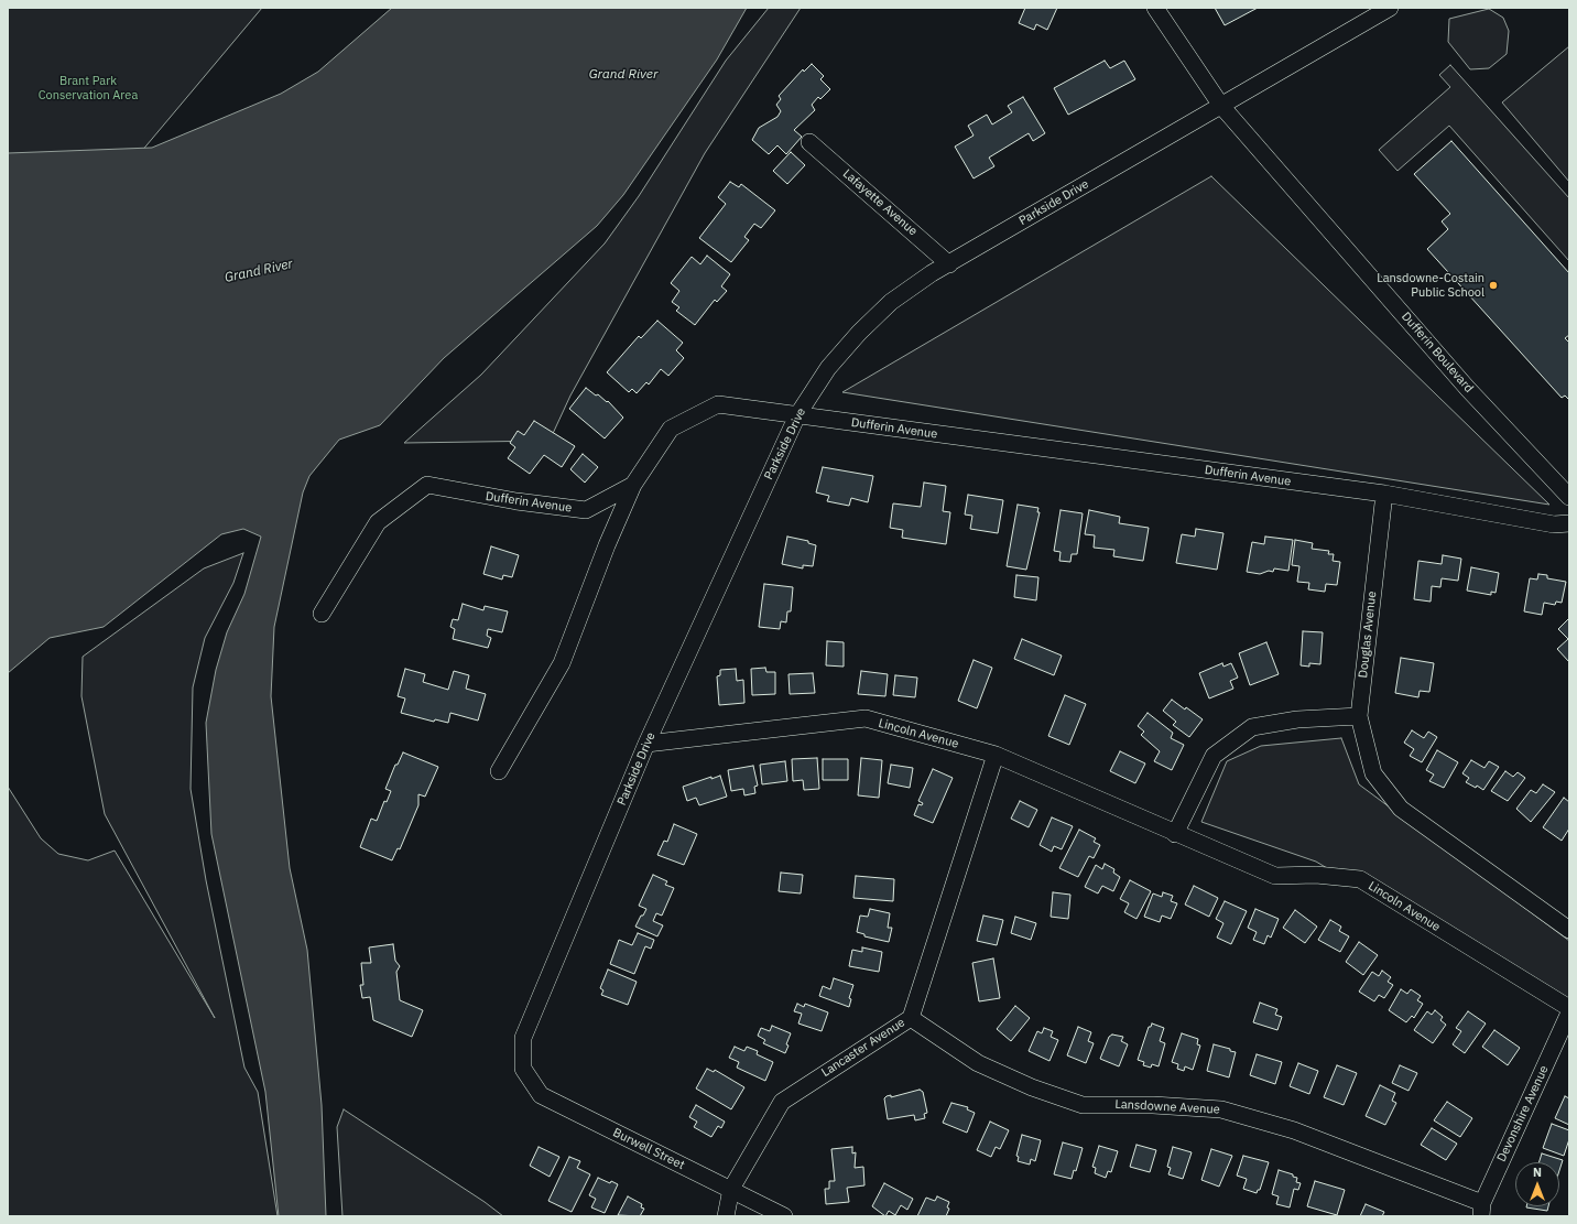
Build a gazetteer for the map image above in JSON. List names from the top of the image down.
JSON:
{
  "streets": {
    "street": [
      "Lafayette Avenue",
      "Parkside Drive",
      "Dufferin Boulevard",
      "Dufferin Avenue",
      "Douglas Avenue",
      "Lincoln Avenue",
      "Lancaster Avenue",
      "Lansdowne Avenue",
      "Devonshire Avenue",
      "Burwell Street"
    ]
  },
  "crossings": [
    ["Lafayette Avenue", "Parkside Drive"],
    ["Parkside Drive", "Dufferin Boulevard"],
    ["Parkside Drive", "Dufferin Avenue"],
    ["Parkside Drive", "Lincoln Avenue"],
    ["Parkside Drive", "Burwell Street"],
    ["Dufferin Avenue", "Douglas Avenue"],
    ["Lincoln Avenue", "Lancaster Avenue"],
    ["Lancaster Avenue", "Lansdowne Avenue"],
    ["Lancaster Avenue", "Burwell Street"],
    ["Lansdowne Avenue", "Devonshire Avenue"]
  ],
  "water": ["Grand River"],
  "parks": ["Brant Park Conservation Area"],
  "places": ["Lansdowne-Costain Public School"],
  "north": "top"
}
